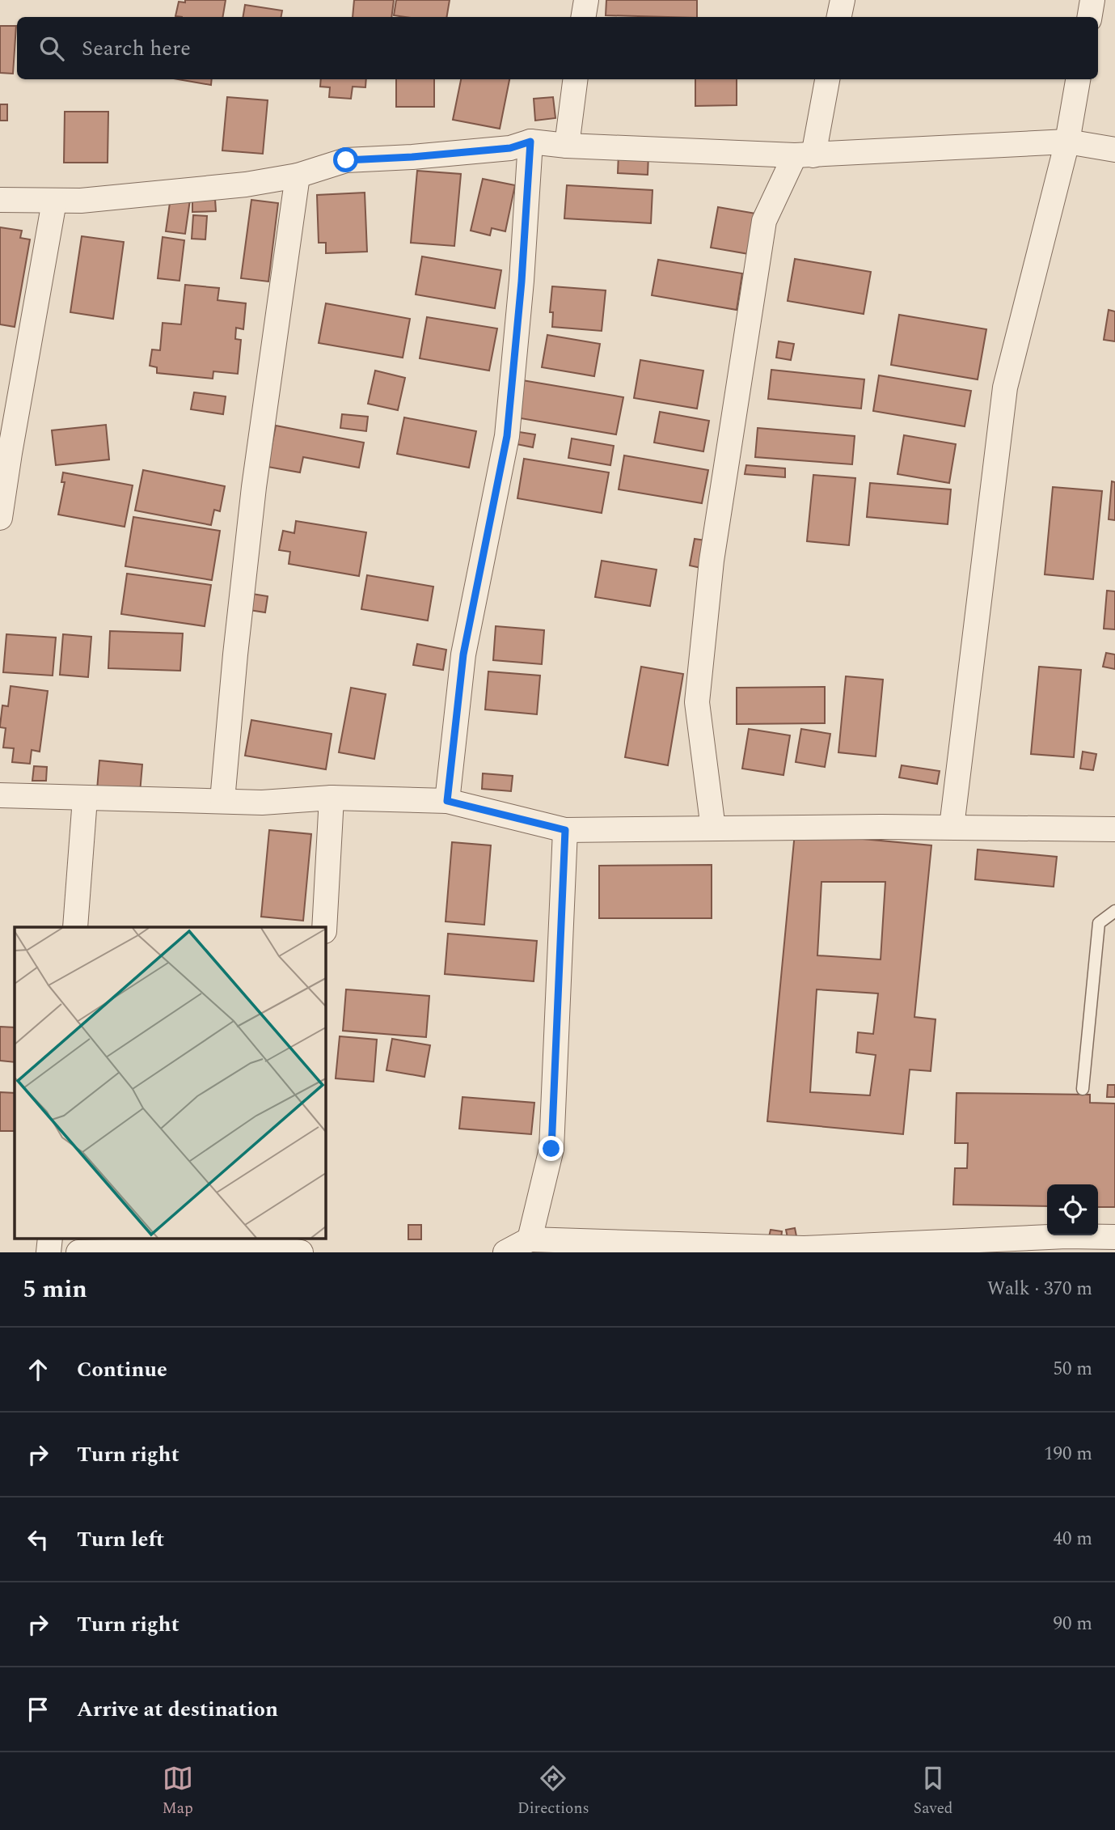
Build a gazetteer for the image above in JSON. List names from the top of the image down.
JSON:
{
  "page": {
    "search": "Search here",
    "heading": ["5 min", "Walk · 370 m"],
    "list": [
      ["Continue", "50 m"],
      ["Turn right", "190 m"],
      ["Turn left", "40 m"],
      ["Turn right", "90 m"],
      "Arrive at destination"
    ],
    "nav": ["Map", "Directions", "Saved"]
  }
}
